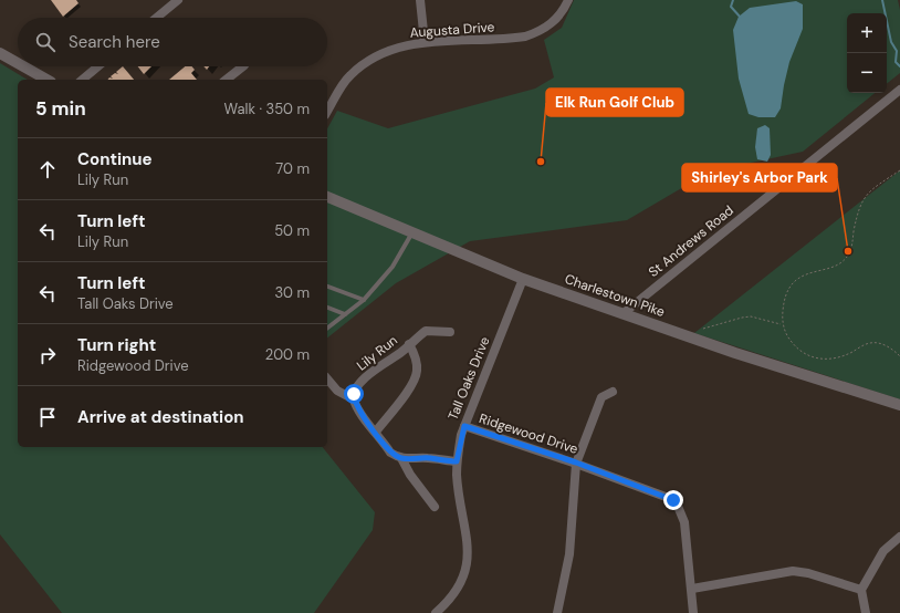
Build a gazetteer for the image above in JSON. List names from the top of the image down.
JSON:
{
  "streets": {
    "street": [
      "Augusta Drive",
      "St Andrews Road",
      "Charlestown Pike",
      "Lily Run",
      "Tall Oaks Drive",
      "Ridgewood Drive"
    ]
  },
  "crossings": [
    ["St Andrews Road", "Charlestown Pike"],
    ["Charlestown Pike", "Tall Oaks Drive"],
    ["Tall Oaks Drive", "Ridgewood Drive"]
  ],
  "places": ["Elk Run Golf Club", "Shirley's Arbor Park"],
  "page": {
    "map_buttons": ["+", "−"],
    "search": "Search here",
    "heading": ["5 min", "Walk · 350 m"],
    "list": [
      ["Continue", "Lily Run", "70 m"],
      ["Turn left", "Lily Run", "50 m"],
      ["Turn left", "Tall Oaks Drive", "30 m"],
      ["Turn right", "Ridgewood Drive", "200 m"],
      "Arrive at destination"
    ]
  }
}
